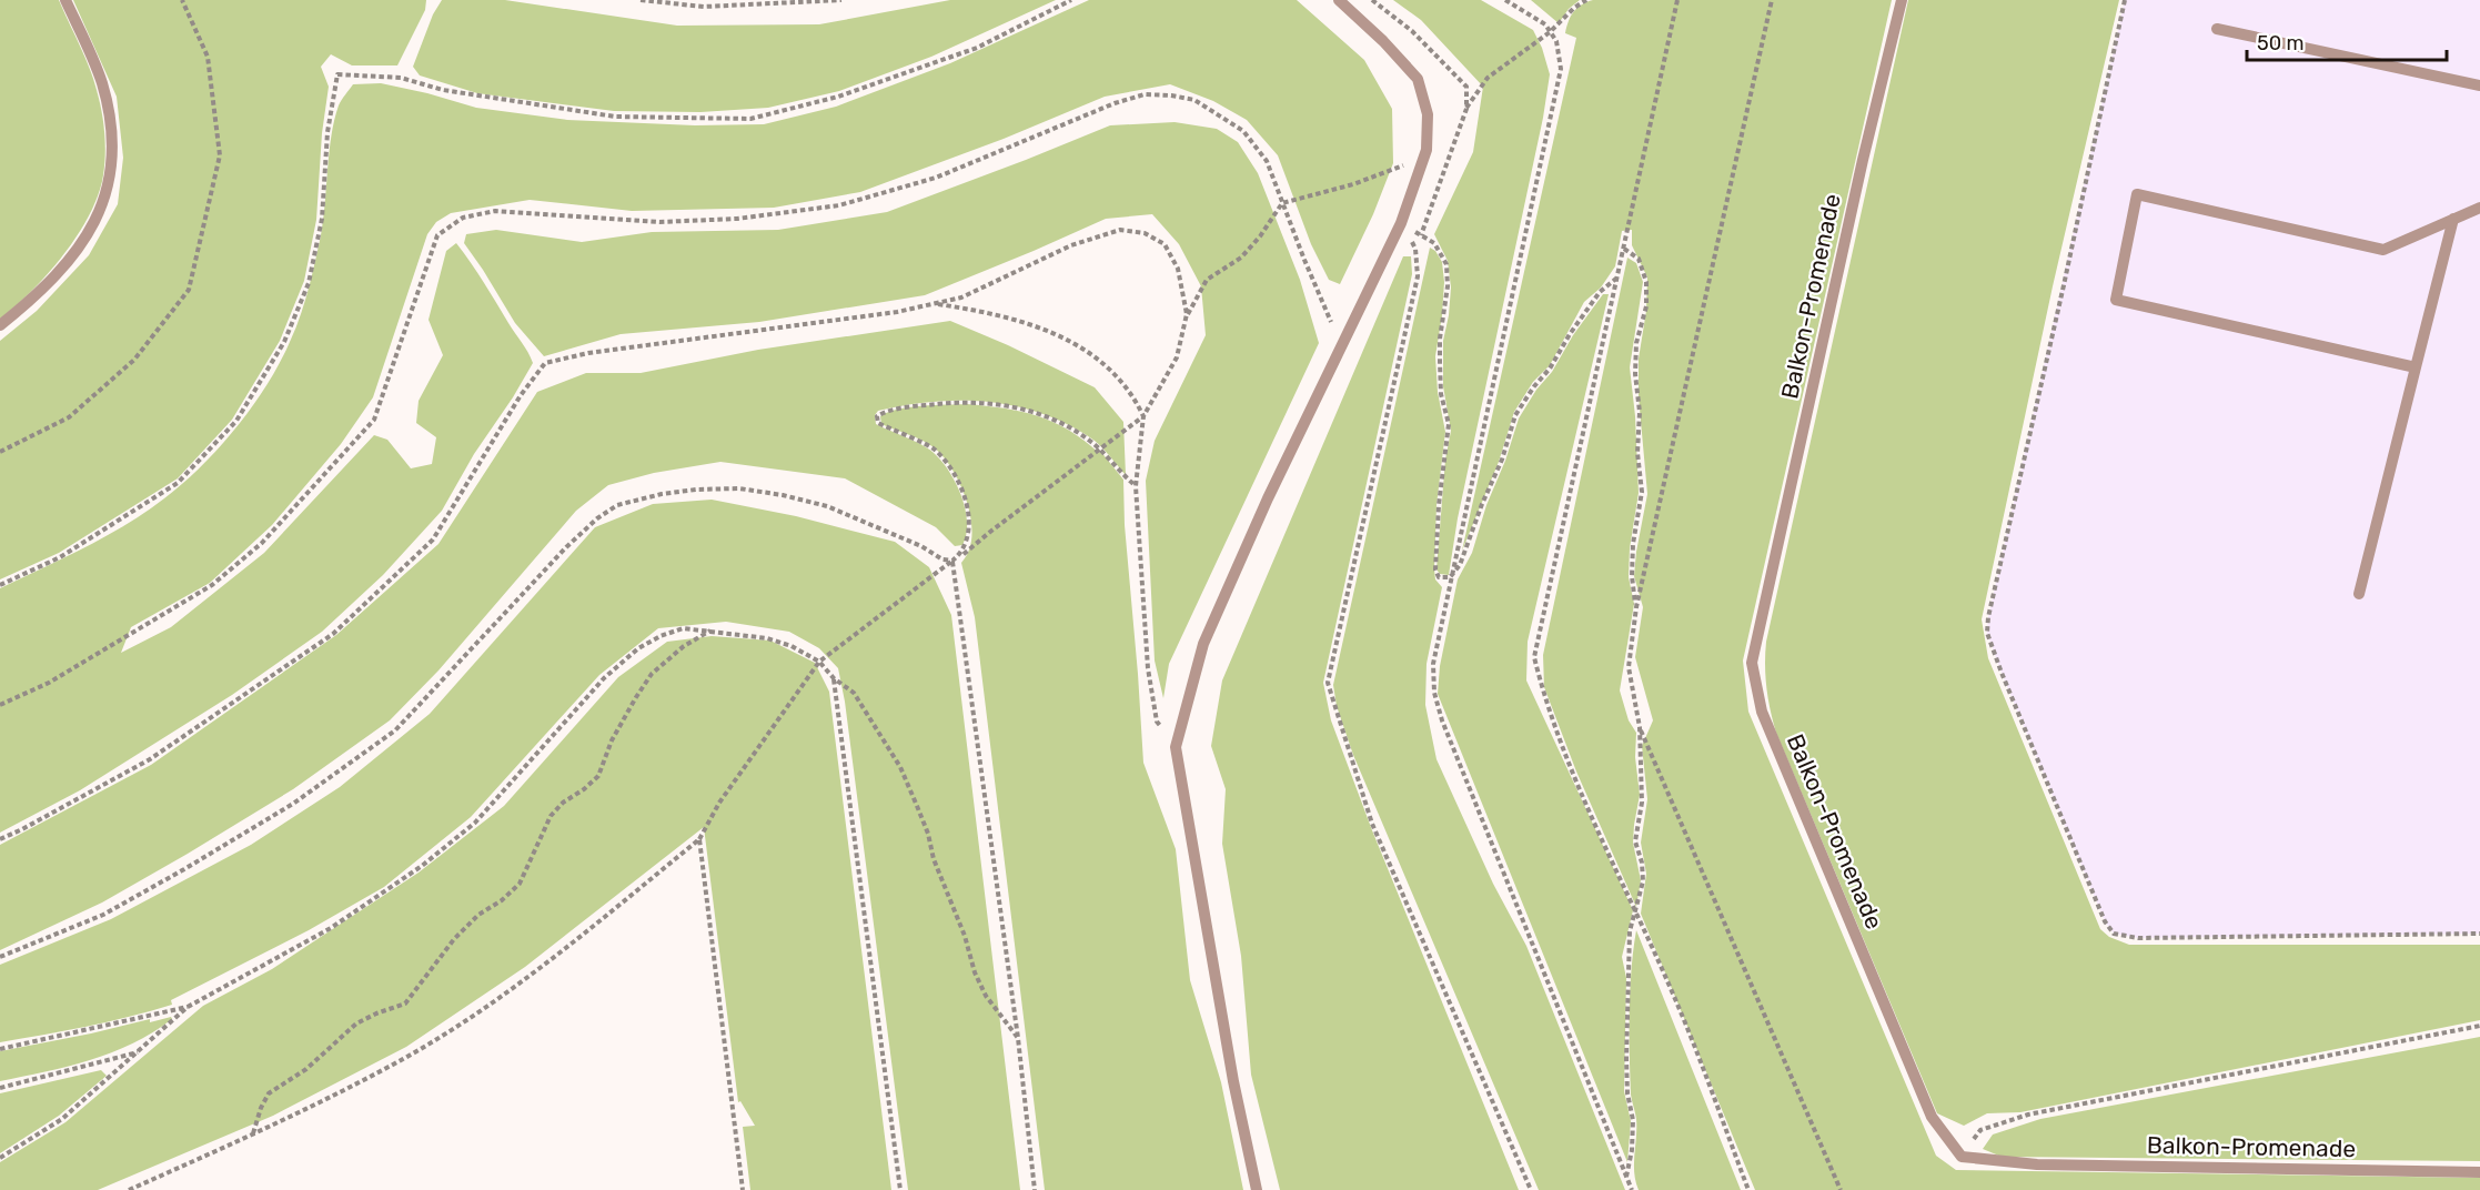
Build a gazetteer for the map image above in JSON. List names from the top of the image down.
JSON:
{
  "streets": {
    "lane": ["Balkon-Promenade"]
  },
  "scale_bar": "50 m"
}
